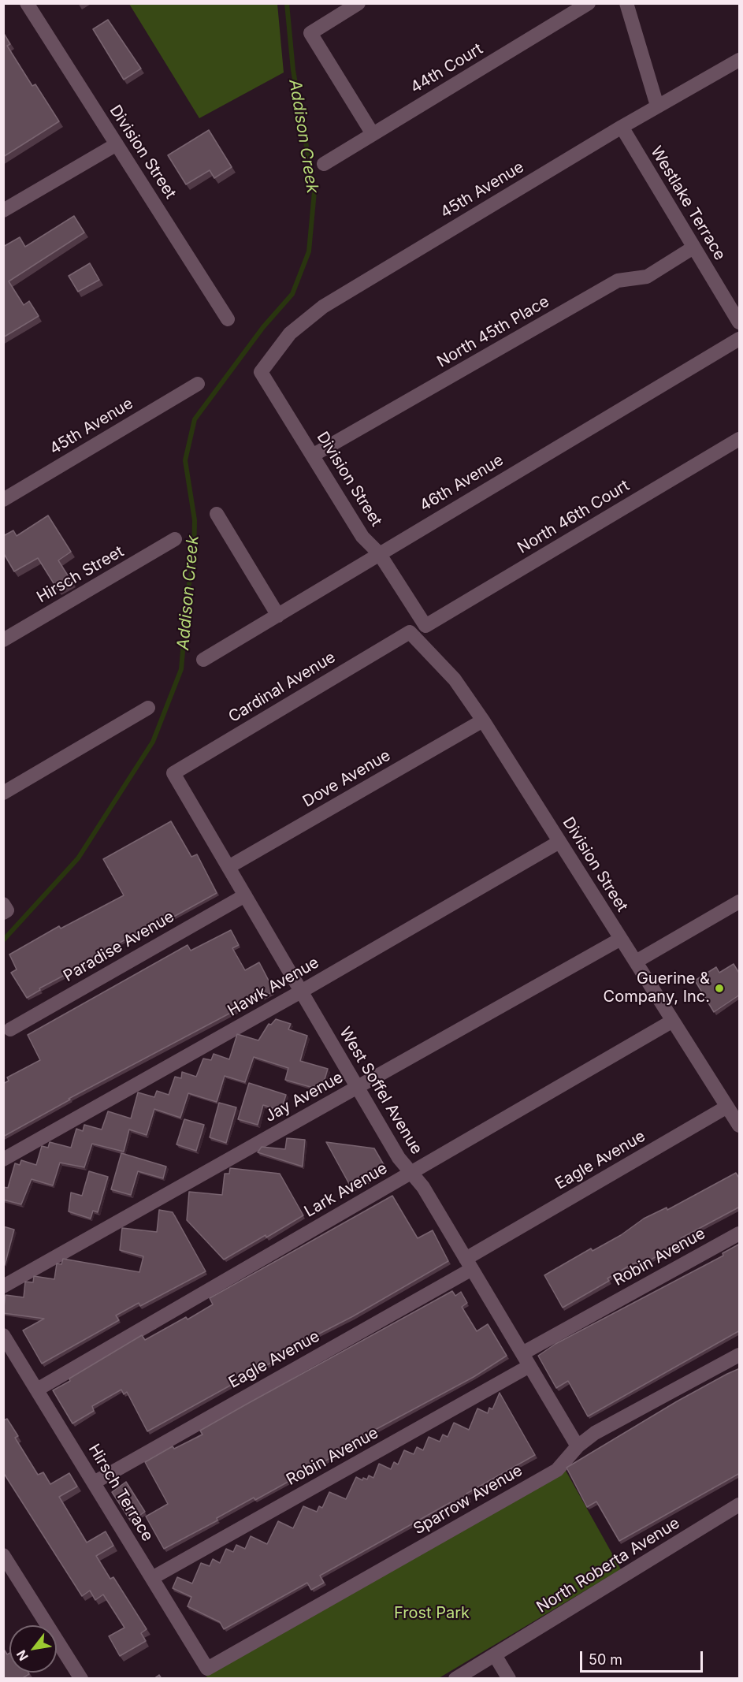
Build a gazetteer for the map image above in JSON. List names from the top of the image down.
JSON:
{
  "streets": {
    "street": [
      "44th Court",
      "Division Street",
      "45th Avenue",
      "Westlake Terrace",
      "North 45th Place",
      "46th Avenue",
      "North 46th Court",
      "Hirsch Street",
      "Cardinal Avenue",
      "Dove Avenue",
      "Paradise Avenue",
      "Hawk Avenue",
      "West Soffel Avenue",
      "Jay Avenue",
      "Eagle Avenue",
      "Lark Avenue",
      "Robin Avenue",
      "Hirsch Terrace",
      "Sparrow Avenue",
      "North Roberta Avenue"
    ]
  },
  "crossings": [
    ["Division Street", "45th Avenue"],
    ["Division Street", "North 45th Place"],
    ["Division Street", "46th Avenue"],
    ["Division Street", "North 46th Court"],
    ["Division Street", "Cardinal Avenue"],
    ["Division Street", "Dove Avenue"],
    ["Division Street", "Hawk Avenue"],
    ["Division Street", "Jay Avenue"],
    ["Division Street", "Eagle Avenue"],
    ["Division Street", "Lark Avenue"],
    ["45th Avenue", "Westlake Terrace"],
    ["Westlake Terrace", "North 45th Place"],
    ["Cardinal Avenue", "West Soffel Avenue"],
    ["Dove Avenue", "West Soffel Avenue"],
    ["Paradise Avenue", "West Soffel Avenue"],
    ["Hawk Avenue", "West Soffel Avenue"],
    ["West Soffel Avenue", "Jay Avenue"],
    ["West Soffel Avenue", "Eagle Avenue"],
    ["West Soffel Avenue", "Lark Avenue"],
    ["West Soffel Avenue", "Robin Avenue"],
    ["West Soffel Avenue", "Sparrow Avenue"],
    ["Eagle Avenue", "Hirsch Terrace"],
    ["Lark Avenue", "Hirsch Terrace"],
    ["Robin Avenue", "Hirsch Terrace"],
    ["Hirsch Terrace", "Sparrow Avenue"]
  ],
  "water": ["Addison Creek"],
  "parks": ["Frost Park"],
  "places": ["Guerine & Company, Inc."],
  "scale_bar": "50 m",
  "north": "bottom left"
}
